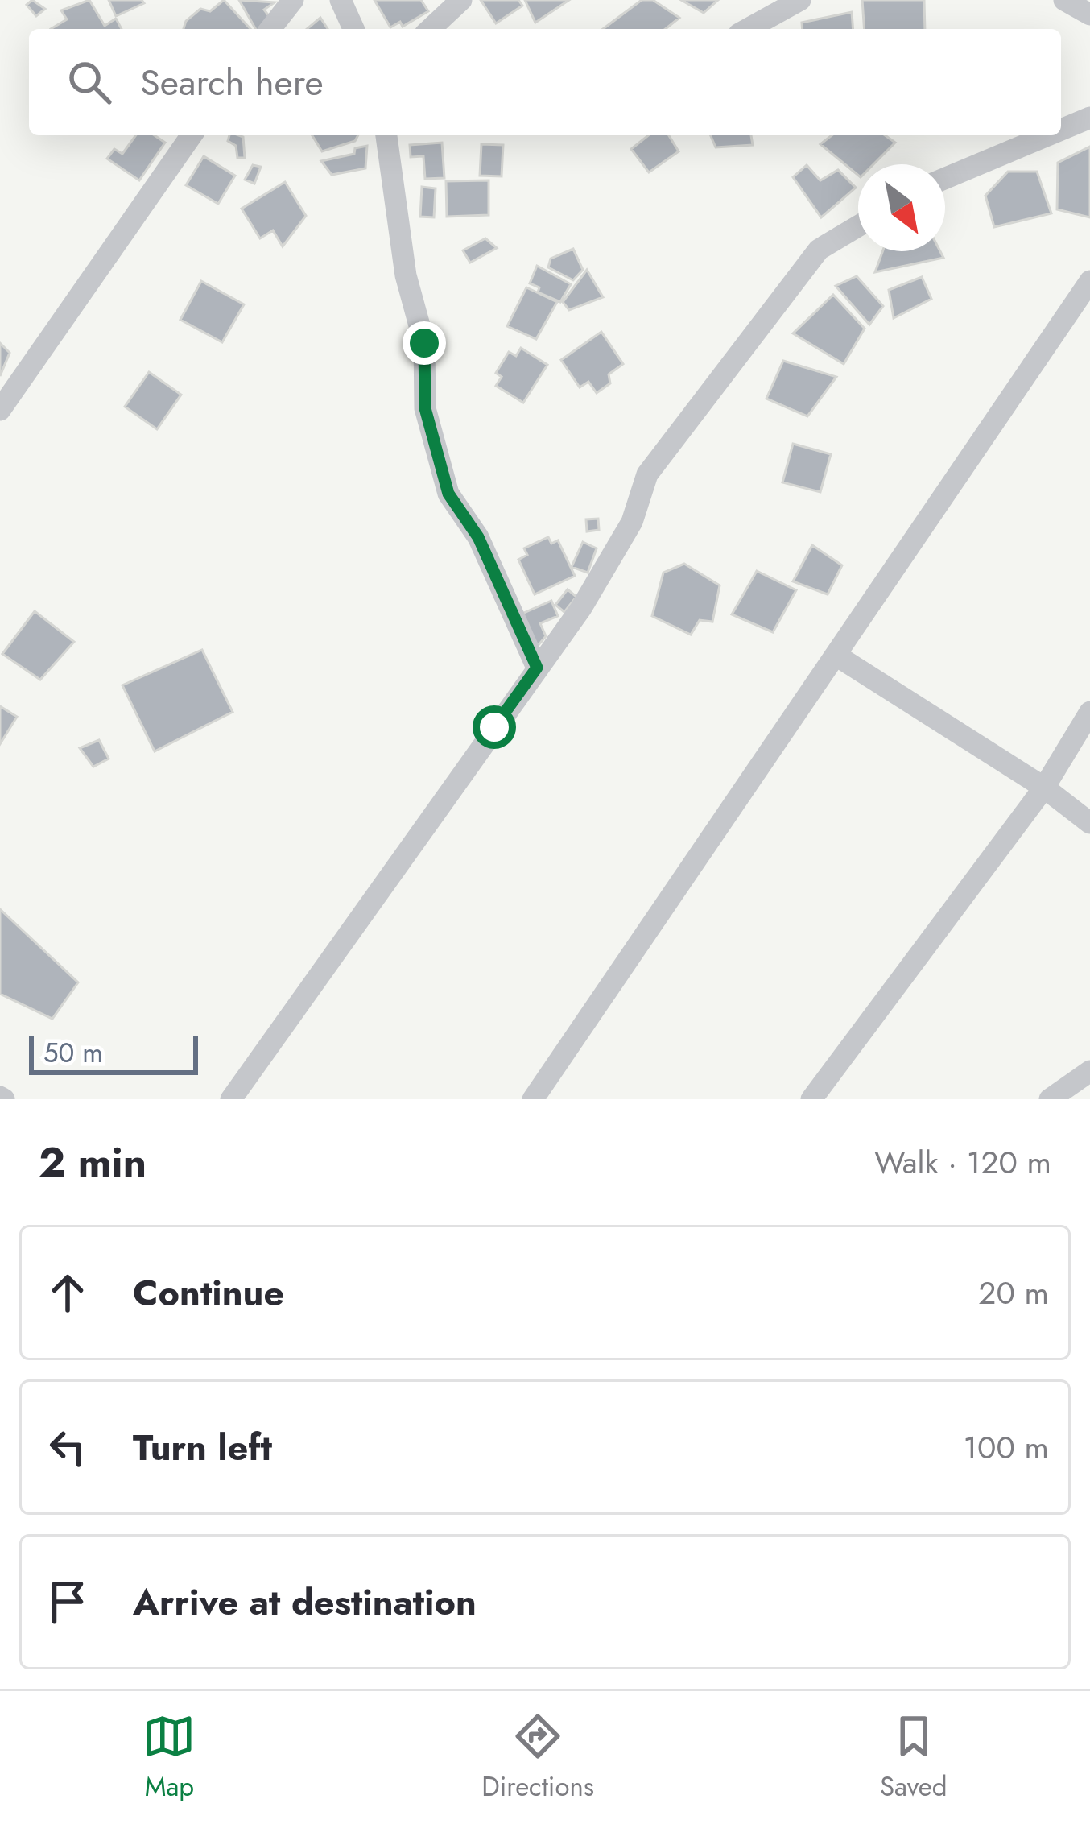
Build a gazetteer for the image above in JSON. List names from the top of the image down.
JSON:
{
  "scale_bar": "50 m",
  "north": "bottom right",
  "page": {
    "search": "Search here",
    "scale": "50 m",
    "heading": ["2 min", "Walk · 120 m"],
    "list": [
      ["Continue", "20 m"],
      ["Turn left", "100 m"],
      "Arrive at destination"
    ],
    "nav": ["Map", "Directions", "Saved"]
  }
}
